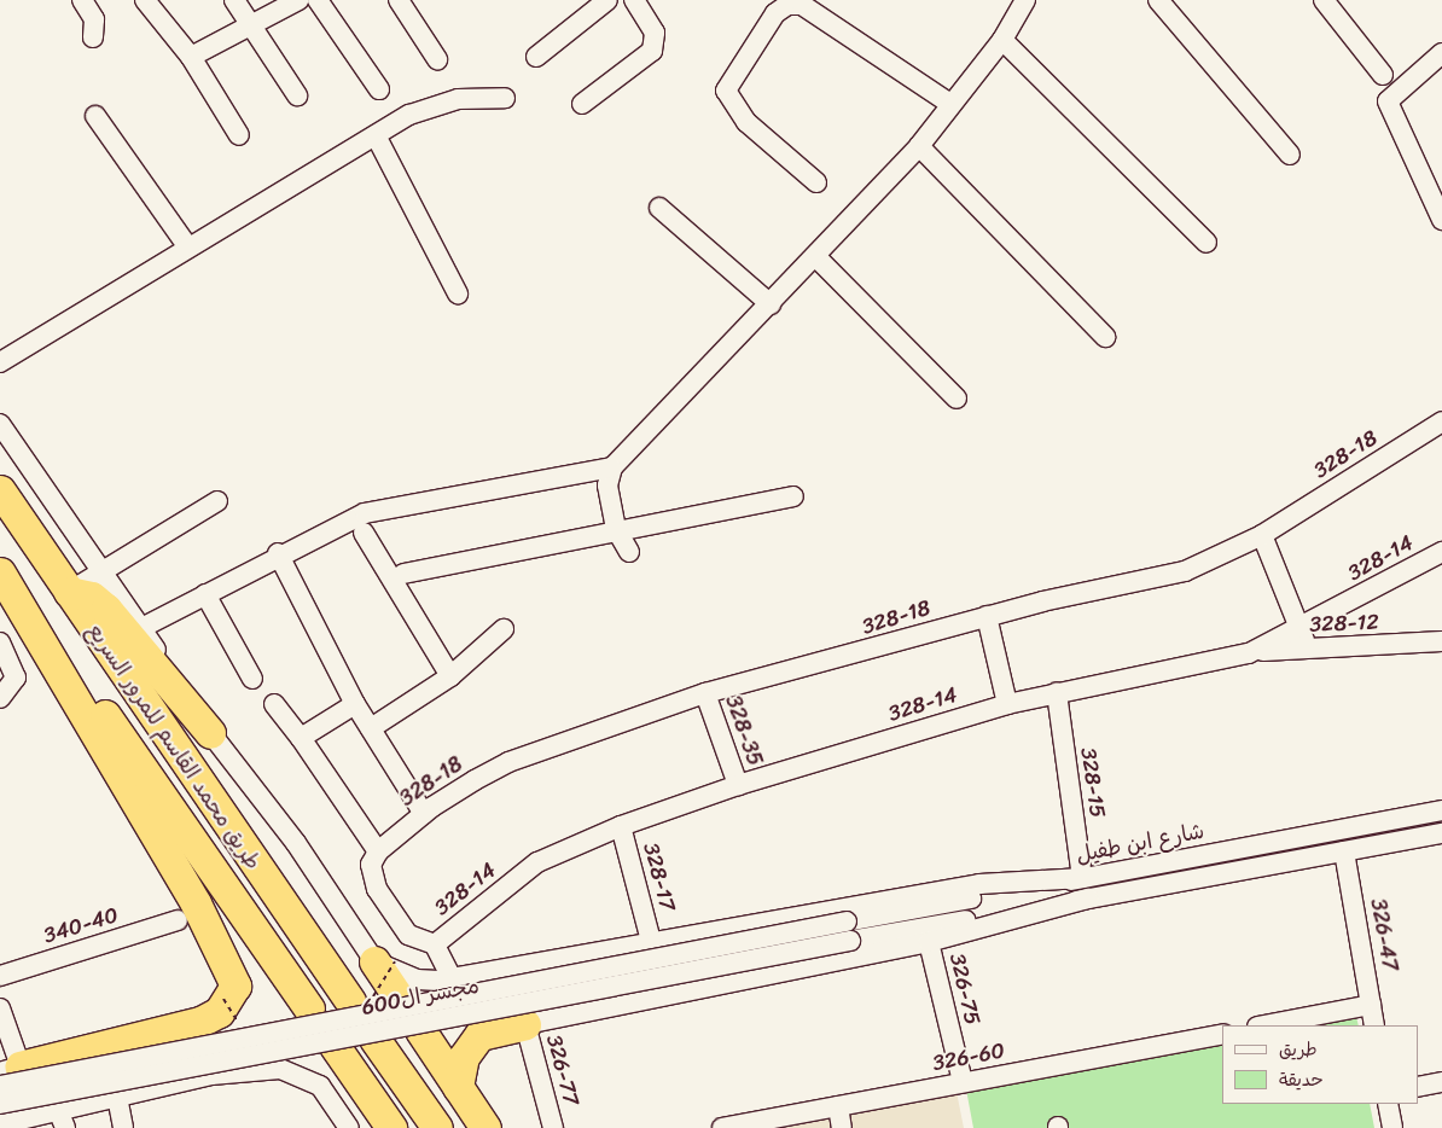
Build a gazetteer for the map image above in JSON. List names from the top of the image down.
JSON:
{
  "streets": {
    "highway": ["طريق محمد القاسم للمرور السريع"],
    "street": [
      "328-18",
      "328-14",
      "328-12",
      "328-35",
      "328-15",
      "شارع ابن طفيل",
      "328-17",
      "340-40",
      "326-47",
      "326-75",
      "مجسر ال600",
      "326-60",
      "326-77"
    ]
  },
  "crossings": [
    ["328-18", "328-35"],
    ["328-14", "328-12"],
    ["328-14", "328-35"],
    ["328-14", "328-15"],
    ["328-14", "328-17"],
    ["328-15", "شارع ابن طفيل"],
    ["شارع ابن طفيل", "مجسر ال600"],
    ["326-75", "326-60"]
  ],
  "legend": ["طريق", "حديقة"]
}
